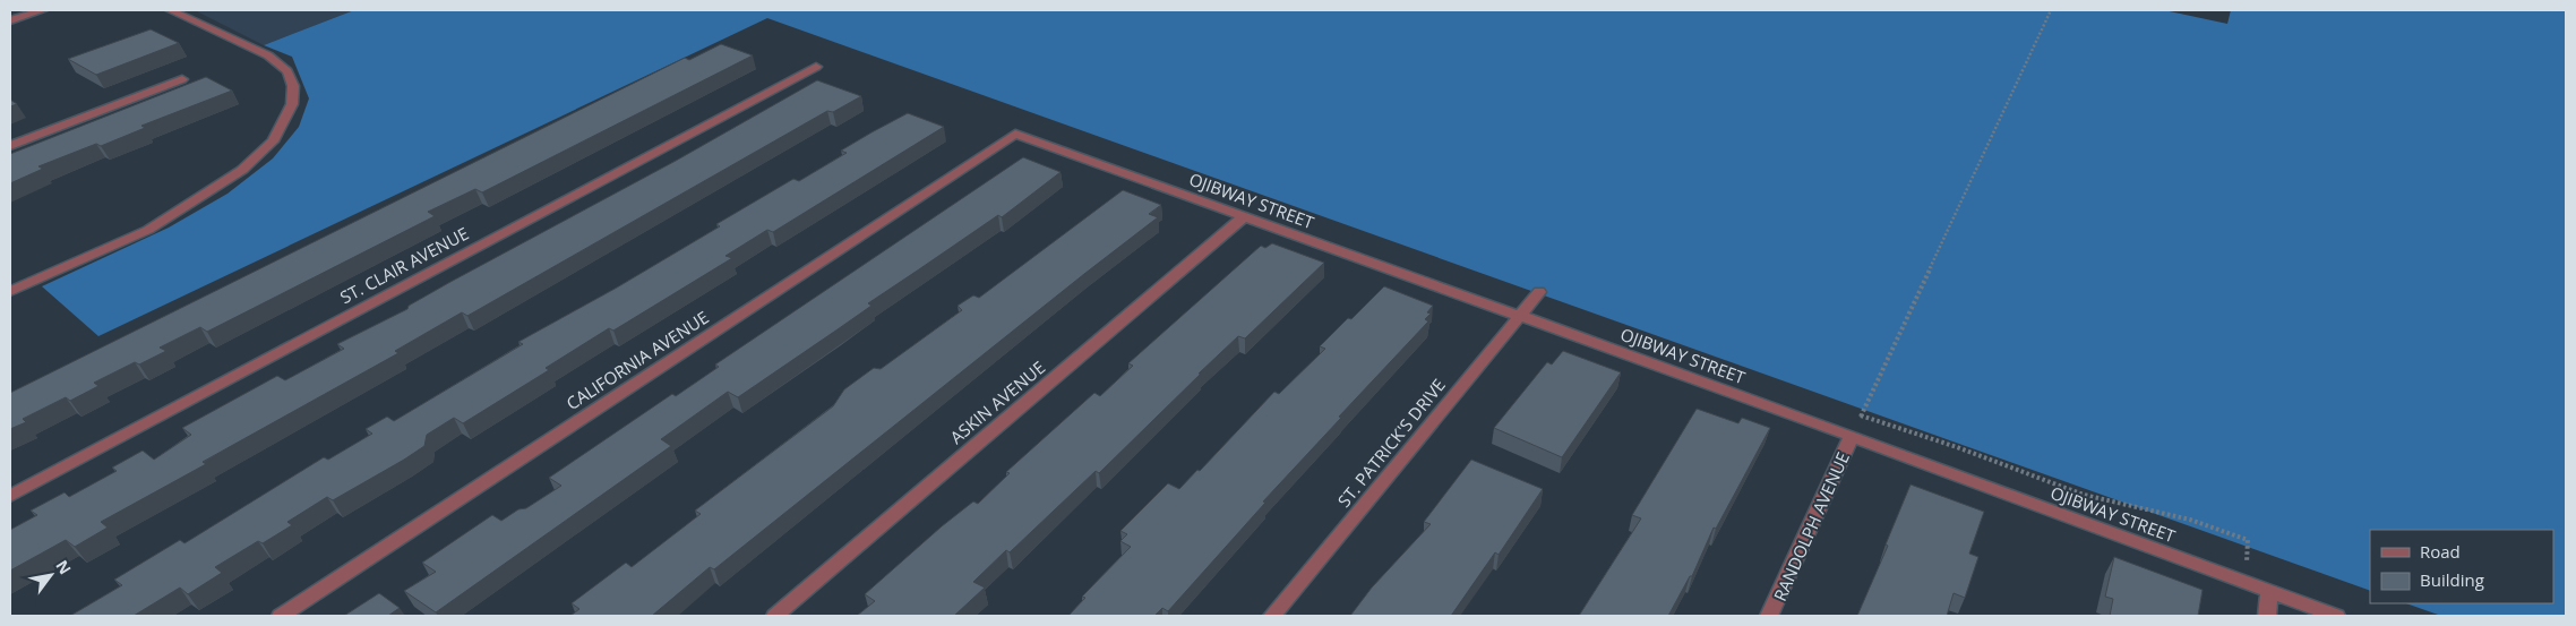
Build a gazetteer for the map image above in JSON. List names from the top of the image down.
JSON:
{
  "streets": {
    "street": [
      "OJIBWAY STREET",
      "ST. CLAIR AVENUE",
      "CALIFORNIA AVENUE",
      "ASKIN AVENUE",
      "ST. PATRICK'S DRIVE",
      "RANDOLPH AVENUE"
    ]
  },
  "crossings": [
    ["OJIBWAY STREET", "CALIFORNIA AVENUE"],
    ["OJIBWAY STREET", "ASKIN AVENUE"],
    ["OJIBWAY STREET", "ST. PATRICK'S DRIVE"],
    ["OJIBWAY STREET", "RANDOLPH AVENUE"]
  ],
  "legend": ["Road", "Building"],
  "north": "top right"
}
